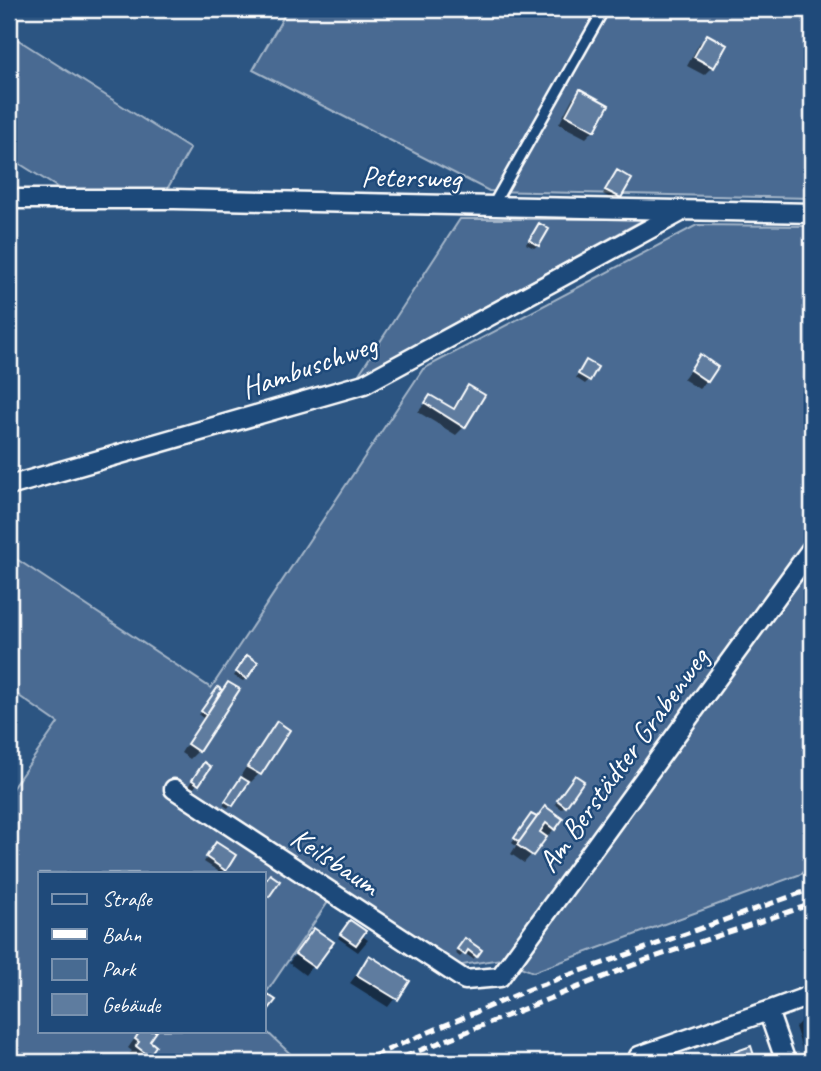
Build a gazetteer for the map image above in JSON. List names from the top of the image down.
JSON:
{
  "streets": {
    "street": [
      "Petersweg",
      "Hambuschweg",
      "Am Berstädter Grabenweg",
      "Keilsbaum"
    ]
  },
  "crossings": [
    ["Petersweg", "Hambuschweg"],
    ["Am Berstädter Grabenweg", "Keilsbaum"]
  ],
  "legend": [
    "Straße",
    "Bahn",
    "Park",
    "Gebäude"
  ]
}
